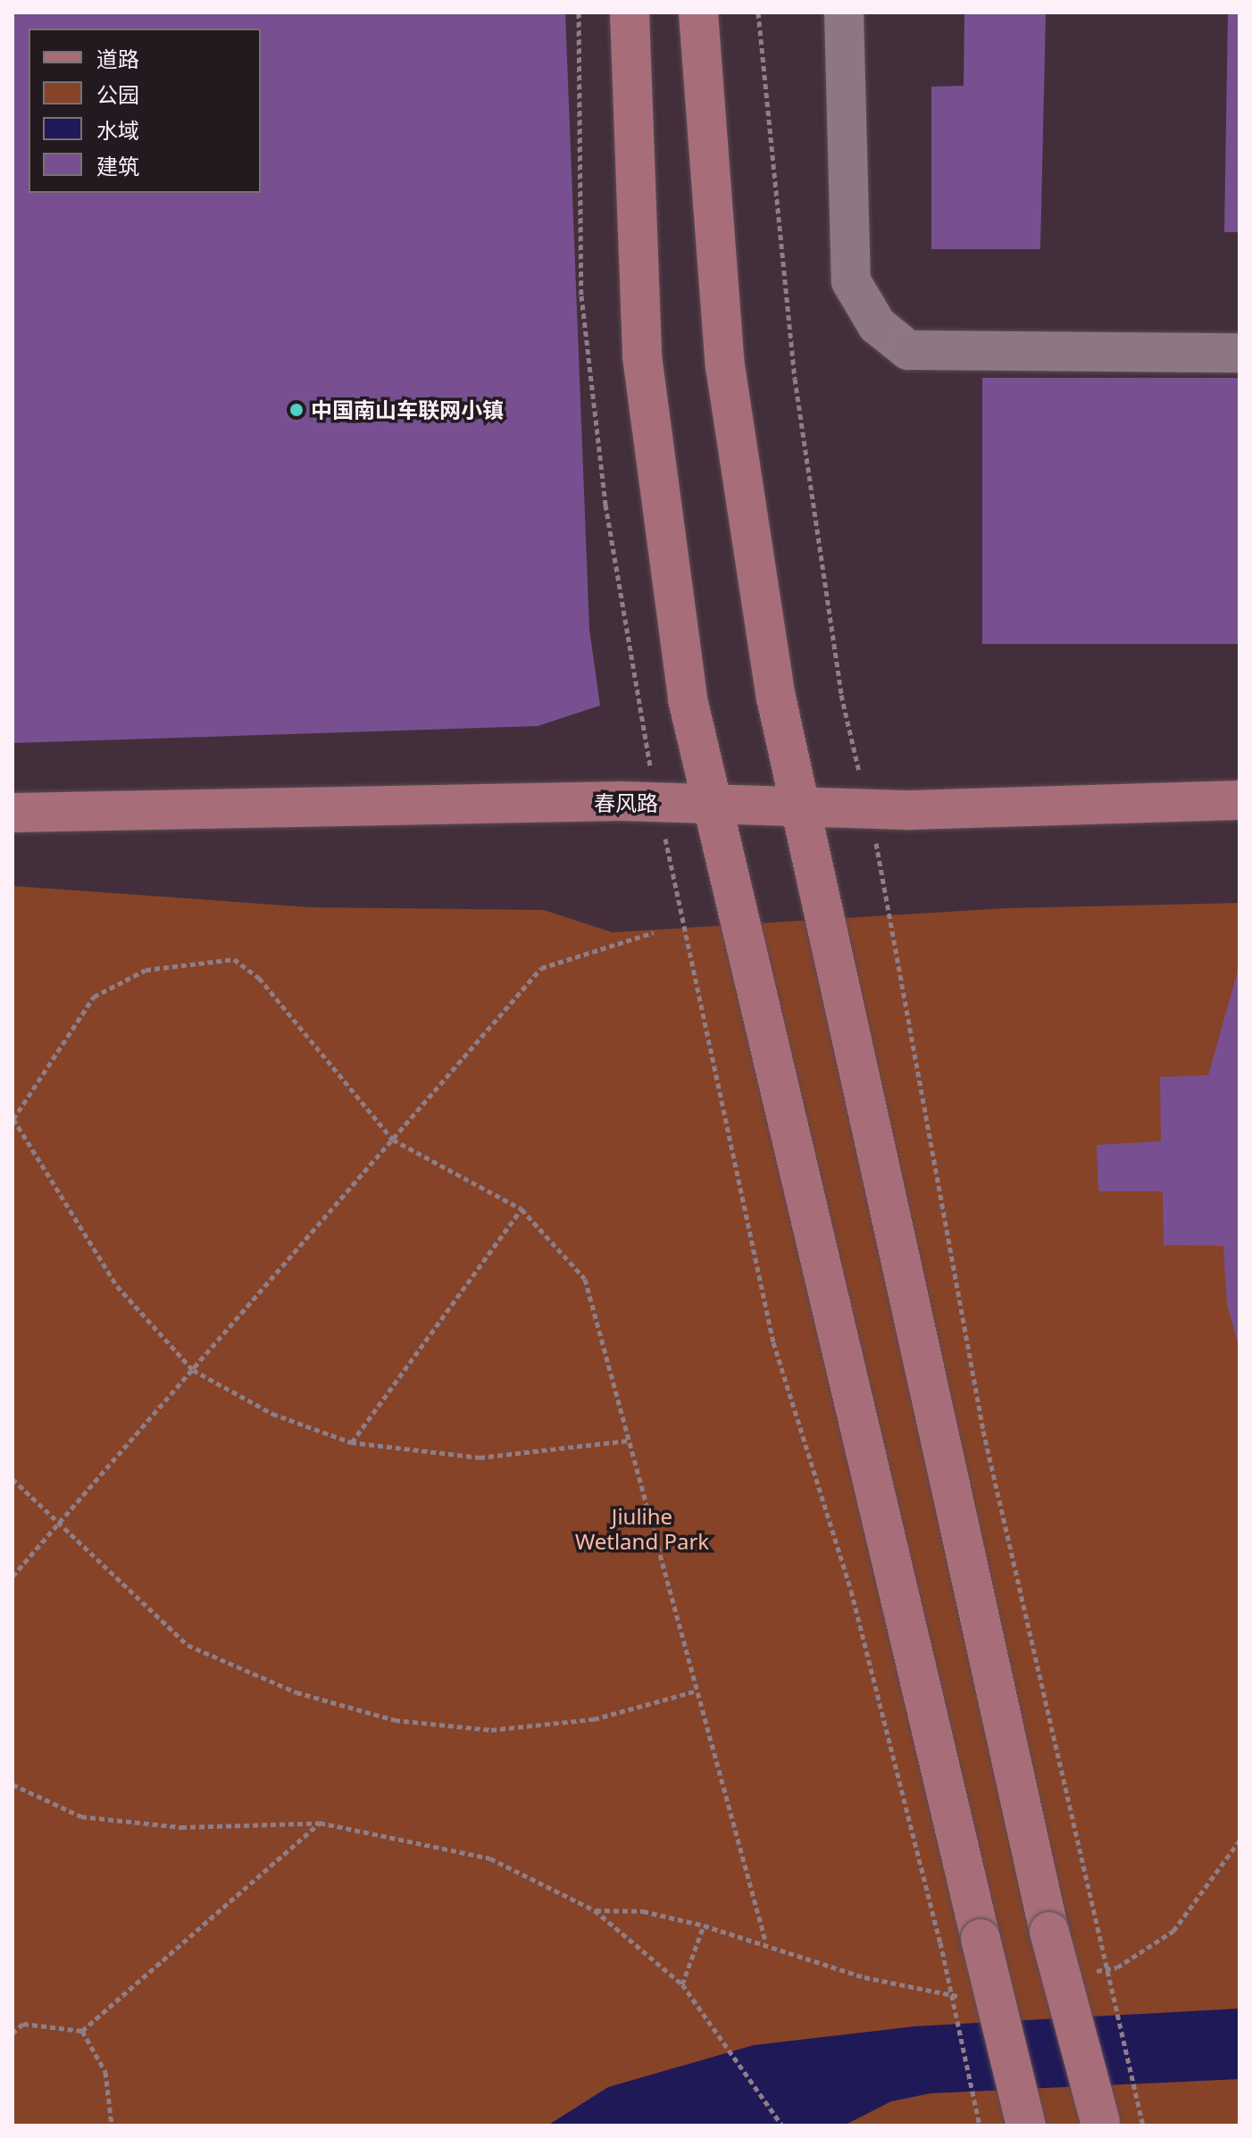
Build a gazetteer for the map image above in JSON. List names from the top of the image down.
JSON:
{
  "streets": {
    "main road": ["春风路"]
  },
  "parks": ["Jiulihe Wetland Park"],
  "places": ["中国南山车联网小镇"],
  "legend": [
    "道路",
    "公园",
    "水域",
    "建筑"
  ]
}
